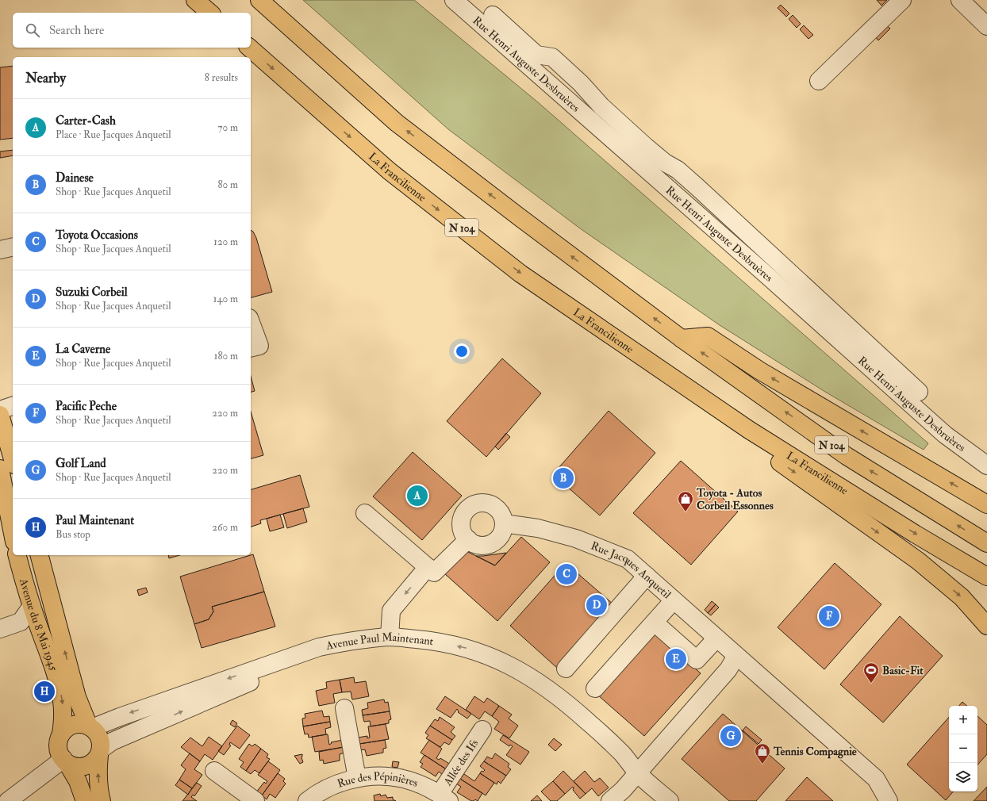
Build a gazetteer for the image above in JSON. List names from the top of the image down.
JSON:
{
  "streets": {
    "main road": ["La Francilienne", "N 104", "Avenue du 8 Mai 1945"],
    "street": [
      "Rue Henri Auguste Desbruères",
      "Rue Jacques Anquetil",
      "Avenue Paul Maintenant",
      "Allée des Ifs",
      "Rue des Pépinières"
    ]
  },
  "crossings": [
    ["Avenue du 8 Mai 1945", "Avenue Paul Maintenant"],
    ["Allée des Ifs", "Rue des Pépinières"]
  ],
  "places": {
    "shop": ["Toyota - Autos Corbeil Essonnes", "Tennis Compagnie"],
    "sports": ["Basic-Fit"]
  },
  "page": {
    "search": "Search here",
    "heading": ["Nearby", "8 results"],
    "list": [
      {
        "mark": "A",
        "name": "Carter-Cash",
        "note": "Place · Rue Jacques Anquetil",
        "value": "70 m"
      },
      {
        "mark": "B",
        "name": "Dainese",
        "note": "Shop · Rue Jacques Anquetil",
        "value": "80 m"
      },
      {
        "mark": "C",
        "name": "Toyota Occasions",
        "note": "Shop · Rue Jacques Anquetil",
        "value": "120 m"
      },
      {
        "mark": "D",
        "name": "Suzuki Corbeil",
        "note": "Shop · Rue Jacques Anquetil",
        "value": "140 m"
      },
      {
        "mark": "E",
        "name": "La Caverne",
        "note": "Shop · Rue Jacques Anquetil",
        "value": "180 m"
      },
      {
        "mark": "F",
        "name": "Pacific Peche",
        "note": "Shop · Rue Jacques Anquetil",
        "value": "220 m"
      },
      {
        "mark": "G",
        "name": "Golf Land",
        "note": "Shop · Rue Jacques Anquetil",
        "value": "220 m"
      },
      {
        "mark": "H",
        "name": "Paul Maintenant",
        "note": "Bus stop",
        "value": "260 m"
      }
    ],
    "pins": [
      "B",
      "A",
      "C",
      "D",
      "F",
      "E",
      "H",
      "G"
    ],
    "map_buttons": ["+", "−"]
  }
}
